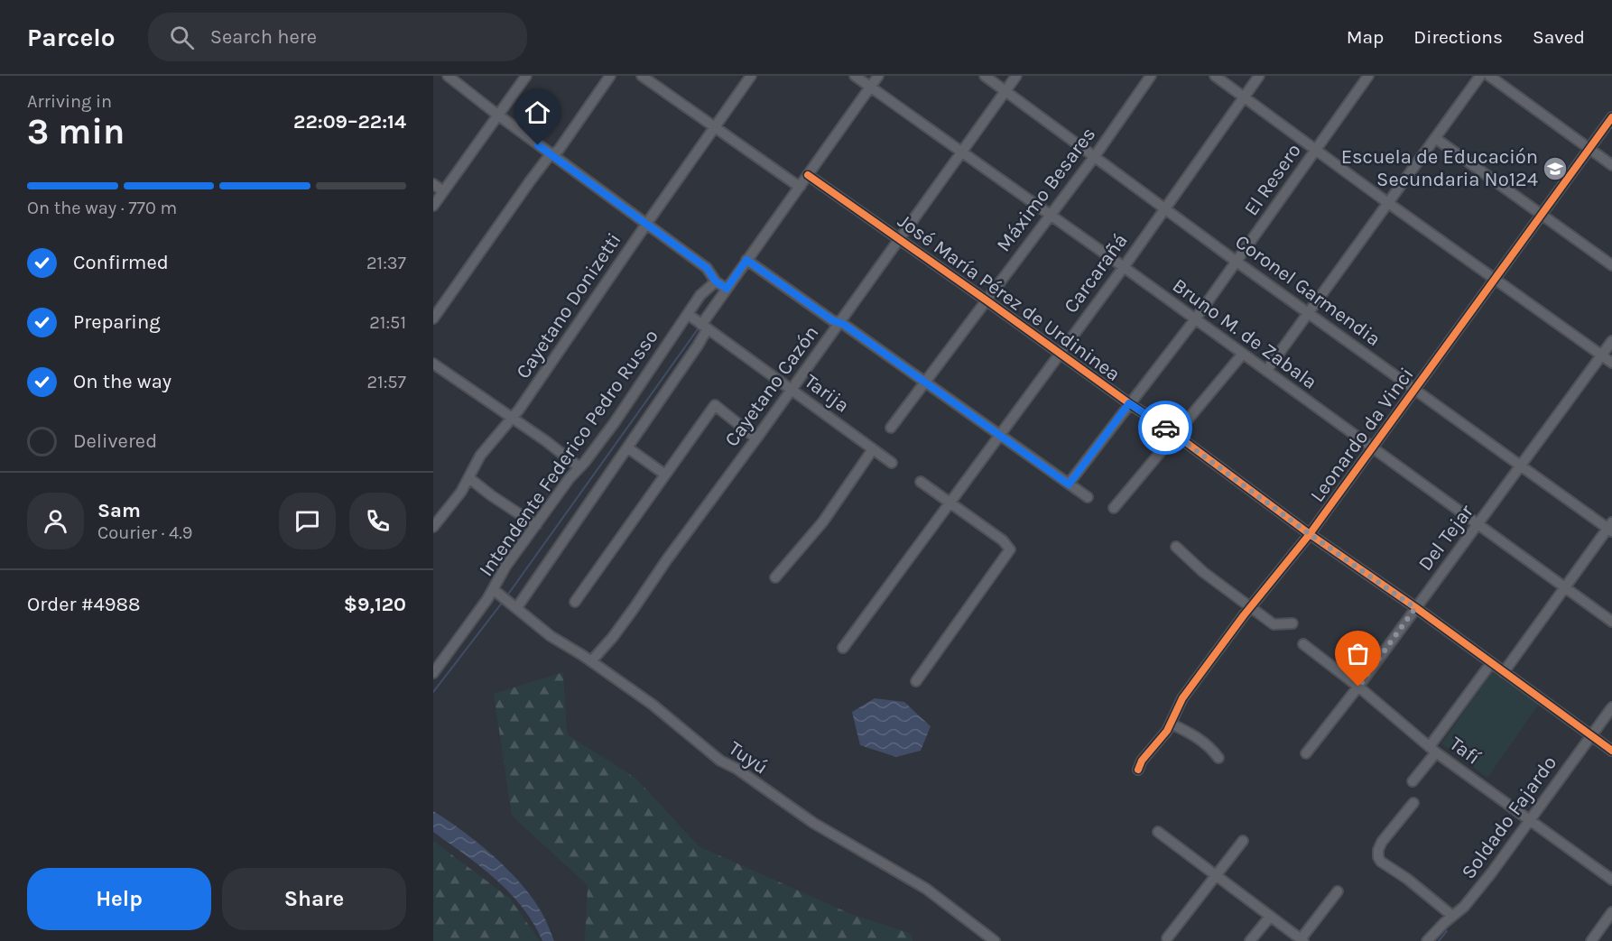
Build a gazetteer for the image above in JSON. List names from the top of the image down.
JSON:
{
  "streets": {
    "street": [
      "El Resero",
      "Máximo Besares",
      "Carcarañá",
      "Coronel Garmendia",
      "José María Pérez de Urdininea",
      "Cayetano Donizetti",
      "Bruno M. de Zabala",
      "Cayetano Cazón",
      "Tarija",
      "Leonardo da Vinci",
      "Intendente Federico Pedro Russo",
      "Del Tejar",
      "Tafí",
      "Tuyú",
      "Soldado Fajardo"
    ]
  },
  "crossings": [
    ["El Resero", "Coronel Garmendia"],
    ["El Resero", "José María Pérez de Urdininea"],
    ["El Resero", "Bruno M. de Zabala"],
    ["Máximo Besares", "Coronel Garmendia"],
    ["Máximo Besares", "José María Pérez de Urdininea"],
    ["Máximo Besares", "Bruno M. de Zabala"],
    ["Carcarañá", "Coronel Garmendia"],
    ["Carcarañá", "José María Pérez de Urdininea"],
    ["Carcarañá", "Bruno M. de Zabala"],
    ["Coronel Garmendia", "Cayetano Cazón"],
    ["Coronel Garmendia", "Leonardo da Vinci"],
    ["Coronel Garmendia", "Del Tejar"],
    ["José María Pérez de Urdininea", "Cayetano Cazón"],
    ["José María Pérez de Urdininea", "Leonardo da Vinci"],
    ["José María Pérez de Urdininea", "Del Tejar"],
    ["José María Pérez de Urdininea", "Soldado Fajardo"],
    ["Bruno M. de Zabala", "Cayetano Cazón"],
    ["Bruno M. de Zabala", "Leonardo da Vinci"],
    ["Bruno M. de Zabala", "Del Tejar"],
    ["Cayetano Cazón", "Tarija"],
    ["Cayetano Cazón", "Tuyú"],
    ["Tarija", "Intendente Federico Pedro Russo"],
    ["Intendente Federico Pedro Russo", "Tuyú"],
    ["Del Tejar", "Tafí"],
    ["Tafí", "Soldado Fajardo"]
  ],
  "places": {
    "school or university": ["Escuela de Educación Secundaria Nº124"]
  },
  "page": {
    "header": "Parcelo",
    "search": "Search here",
    "nav": ["Map", "Directions", "Saved"],
    "heading": ["3 min", "Arriving in", "22:09–22:14"],
    "panel": [
      "Sam",
      "Courier · 4.9",
      "Order #4988",
      "$9,120"
    ],
    "bar": "On the way · 770 m",
    "list": [
      ["Confirmed", "21:37"],
      ["Preparing", "21:51"],
      ["On the way", "21:57"],
      "Delivered"
    ],
    "buttons": ["Help", "Share"]
  }
}
